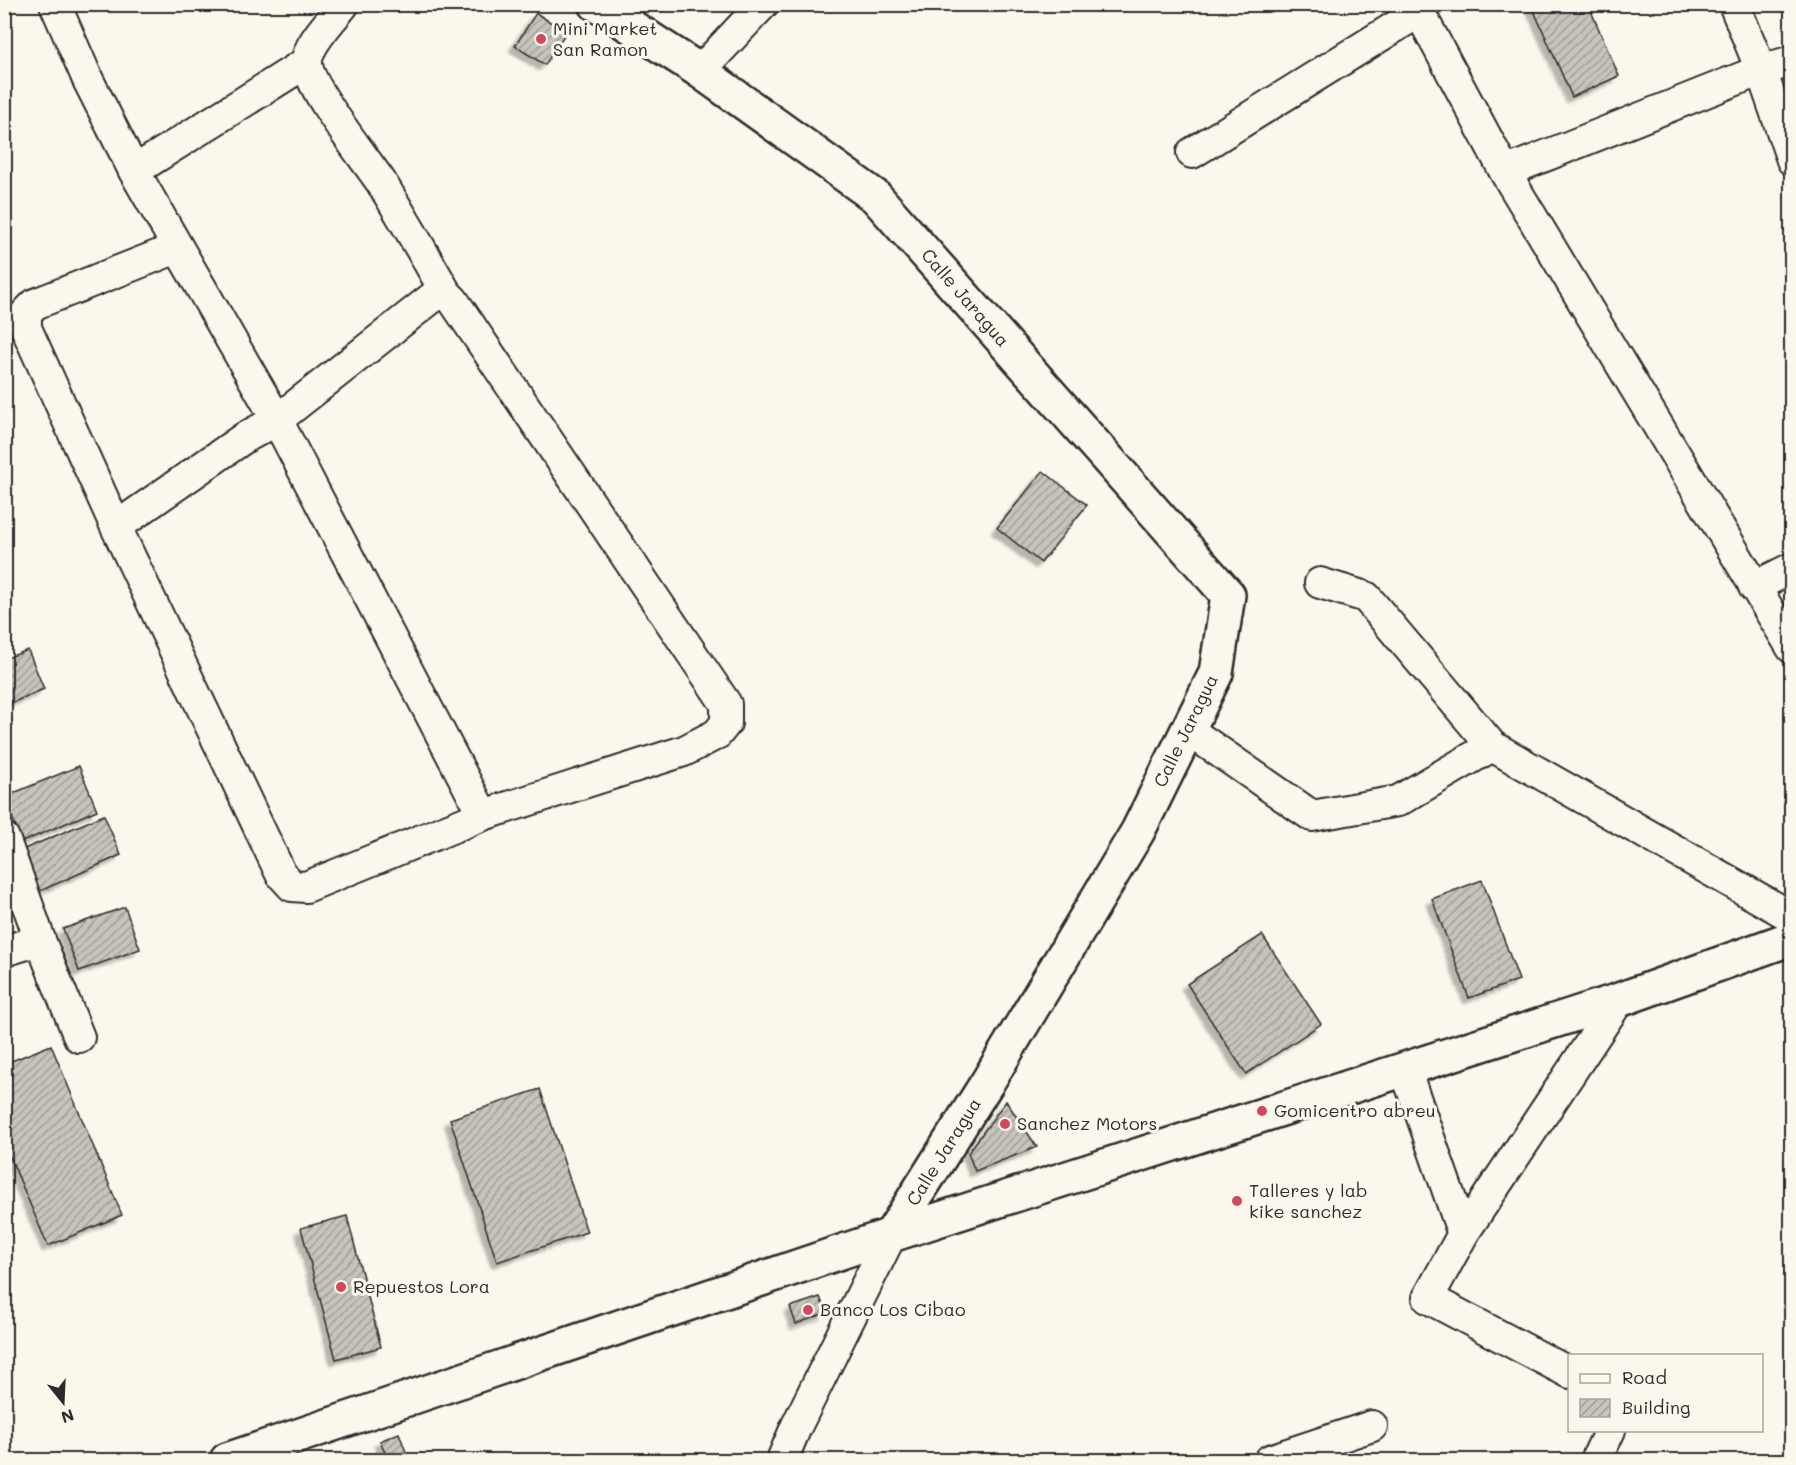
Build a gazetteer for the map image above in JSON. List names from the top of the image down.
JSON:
{
  "streets": {
    "main road": ["Calle Jaragua"]
  },
  "places": [
    "Mini Market San Ramon",
    "Gomicentro abreu",
    "Sanchez Motors",
    "Talleres y lab kike sanchez",
    "Repuestos Lora",
    "Banco Los Cibao"
  ],
  "legend": ["Road", "Building"],
  "north": "bottom"
}
